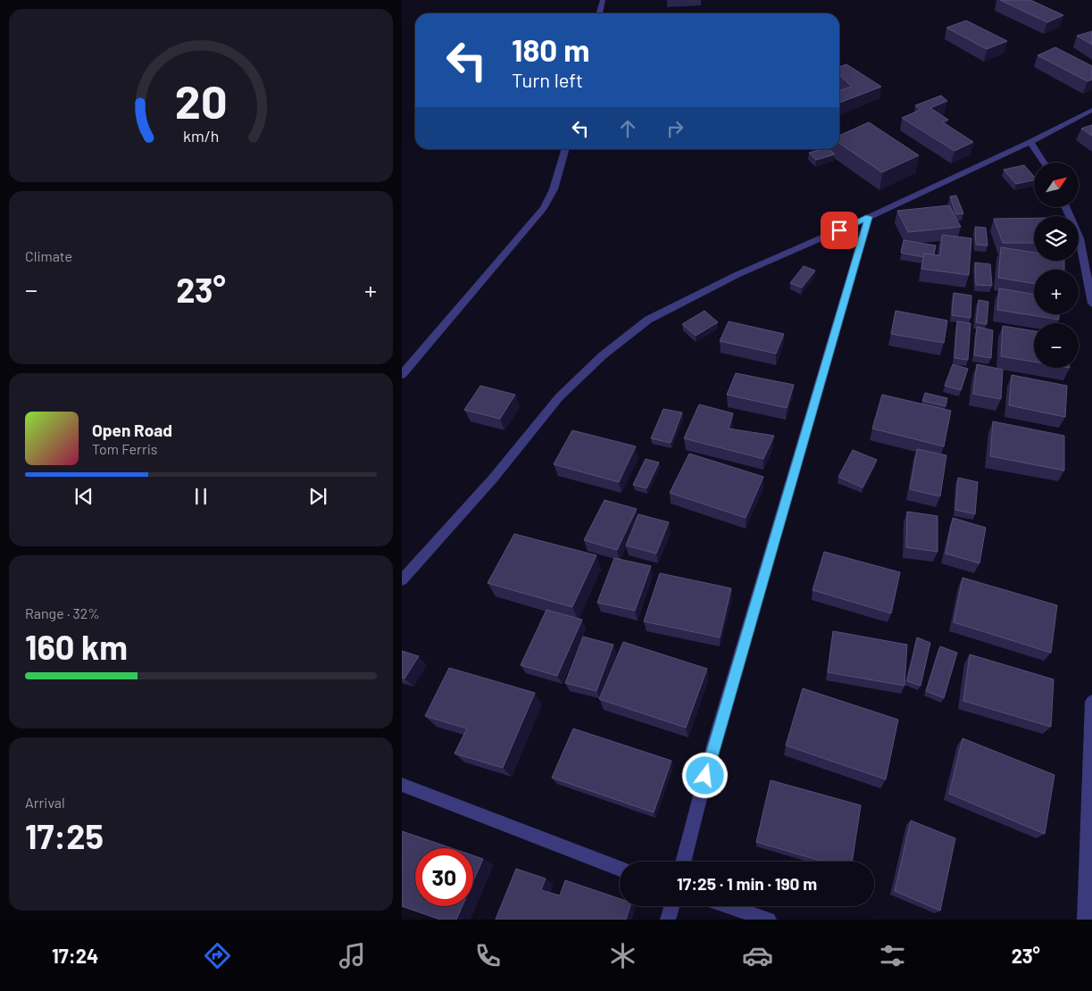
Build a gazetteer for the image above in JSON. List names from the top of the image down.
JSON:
{
  "north": "top right",
  "page": {
    "turn": ["180 m", "Turn left"],
    "map_buttons": ["+", "−"],
    "tile": [
      "Climate",
      ["Range · 32%", "160 km"],
      ["Arrival", "17:25"]
    ],
    "heat": ["−", "23°", "+"],
    "song": ["Open Road", "Tom Ferris"],
    "limit": "30",
    "trip": "17:25 · 1 min · 190 m",
    "tabs": ["17:24", "23°"],
    "gauge": ["20", "km/h"]
  }
}
